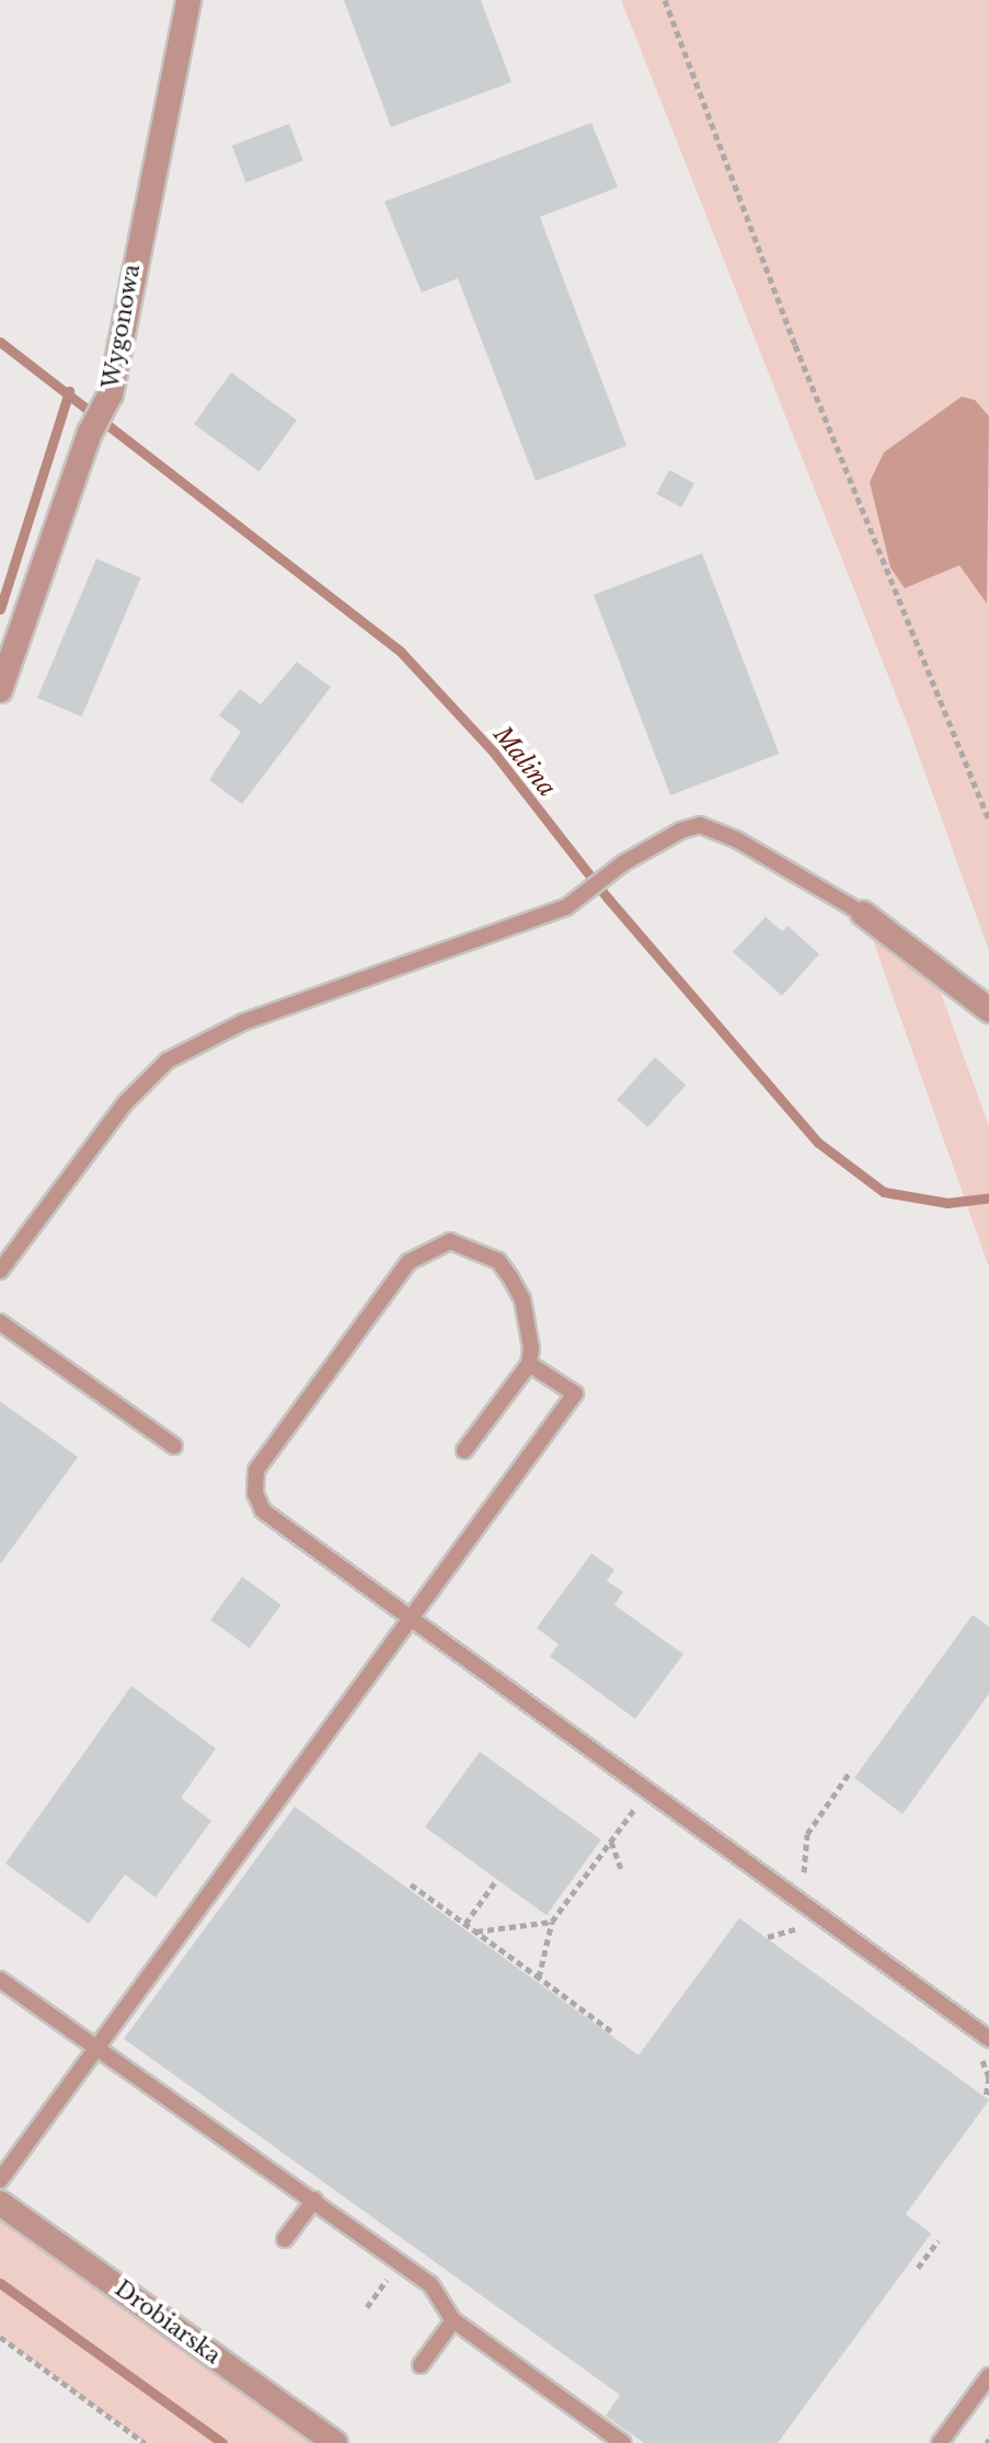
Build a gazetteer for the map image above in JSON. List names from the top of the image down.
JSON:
{
  "streets": {
    "street": ["Wygonowa", "Drobiarska"]
  },
  "water": ["Malina"]
}
